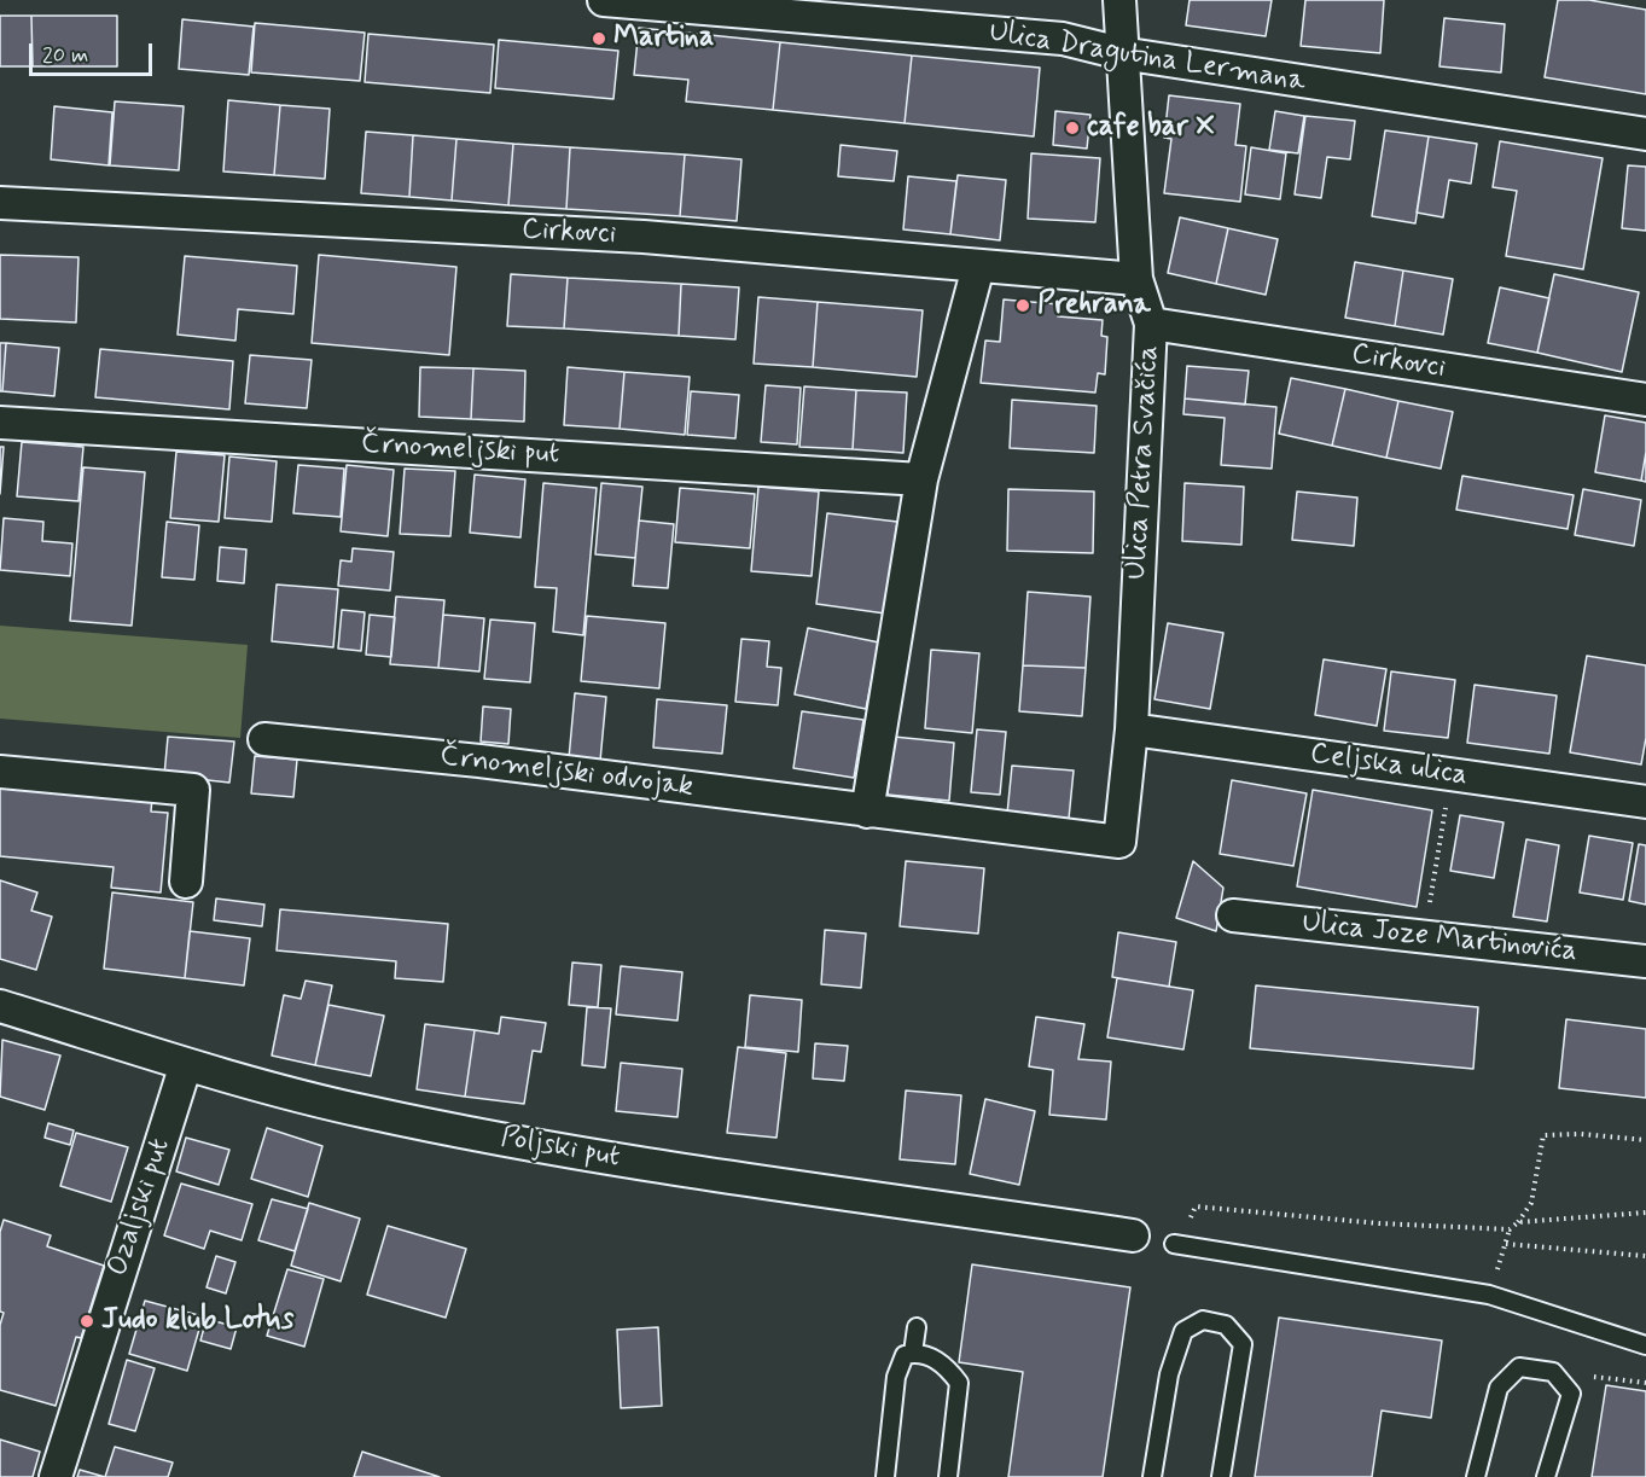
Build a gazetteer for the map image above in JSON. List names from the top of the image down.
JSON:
{
  "streets": {
    "street": [
      "Ulica Dragutina Lermana",
      "Cirkovci",
      "Črnomeljski put",
      "Ulica Petra Svačića",
      "Celjska ulica",
      "Črnomeljski odvojak",
      "Ulica Joze Martinovića",
      "Poljski put",
      "Ozaljski put"
    ]
  },
  "crossings": [
    ["Ulica Dragutina Lermana", "Ulica Petra Svačića"],
    ["Cirkovci", "Ulica Petra Svačića"],
    ["Ulica Petra Svačića", "Celjska ulica"],
    ["Ulica Petra Svačića", "Črnomeljski odvojak"],
    ["Poljski put", "Ozaljski put"]
  ],
  "places": [
    "Martina",
    "cafe bar X",
    "Prehrana",
    "Judo klub Lotus"
  ],
  "scale_bar": "20 m"
}
